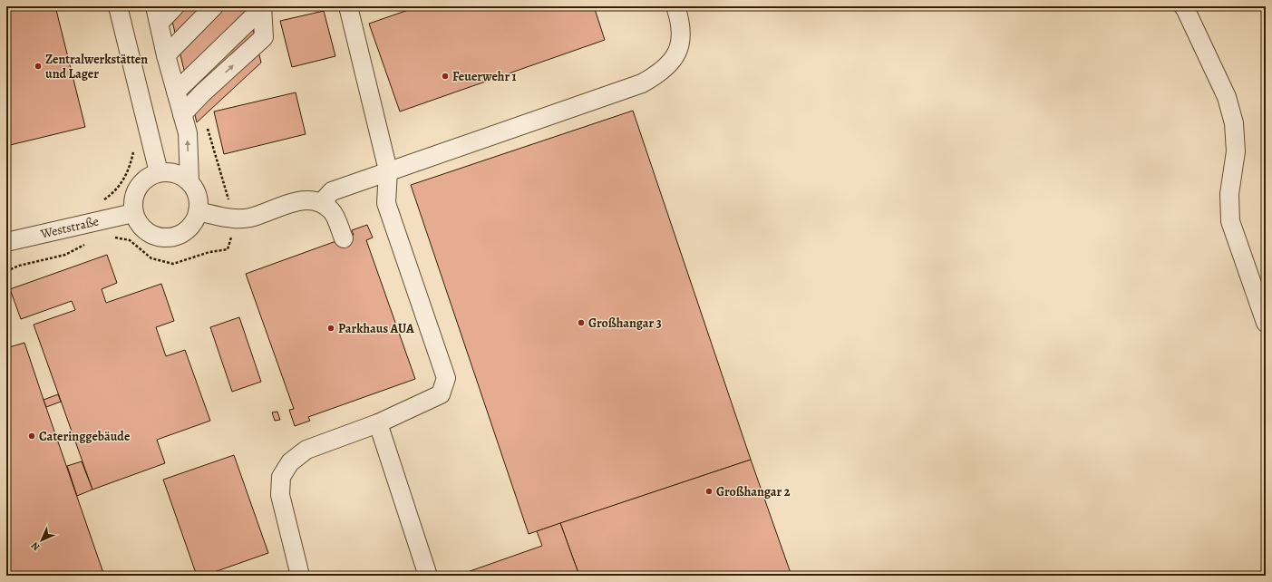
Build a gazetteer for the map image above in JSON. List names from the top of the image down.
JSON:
{
  "streets": {
    "street": ["Weststraße"]
  },
  "places": [
    "Zentralwerkstätten und Lager",
    "Feuerwehr 1",
    "Großhangar 3",
    "Parkhaus AUA",
    "Cateringgebäude",
    "Großhangar 2"
  ],
  "north": "bottom left"
}
